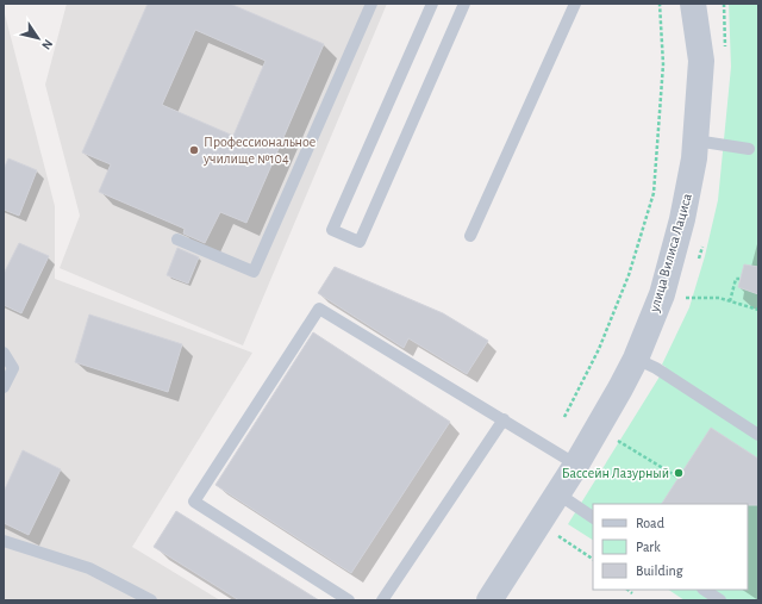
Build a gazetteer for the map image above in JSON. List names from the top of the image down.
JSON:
{
  "streets": {
    "street": ["улица Вилиса Лациса"]
  },
  "places": ["Профессиональное училище №104", "Бассейн Лазурный"],
  "legend": ["Road", "Park", "Building"],
  "north": "bottom right"
}
